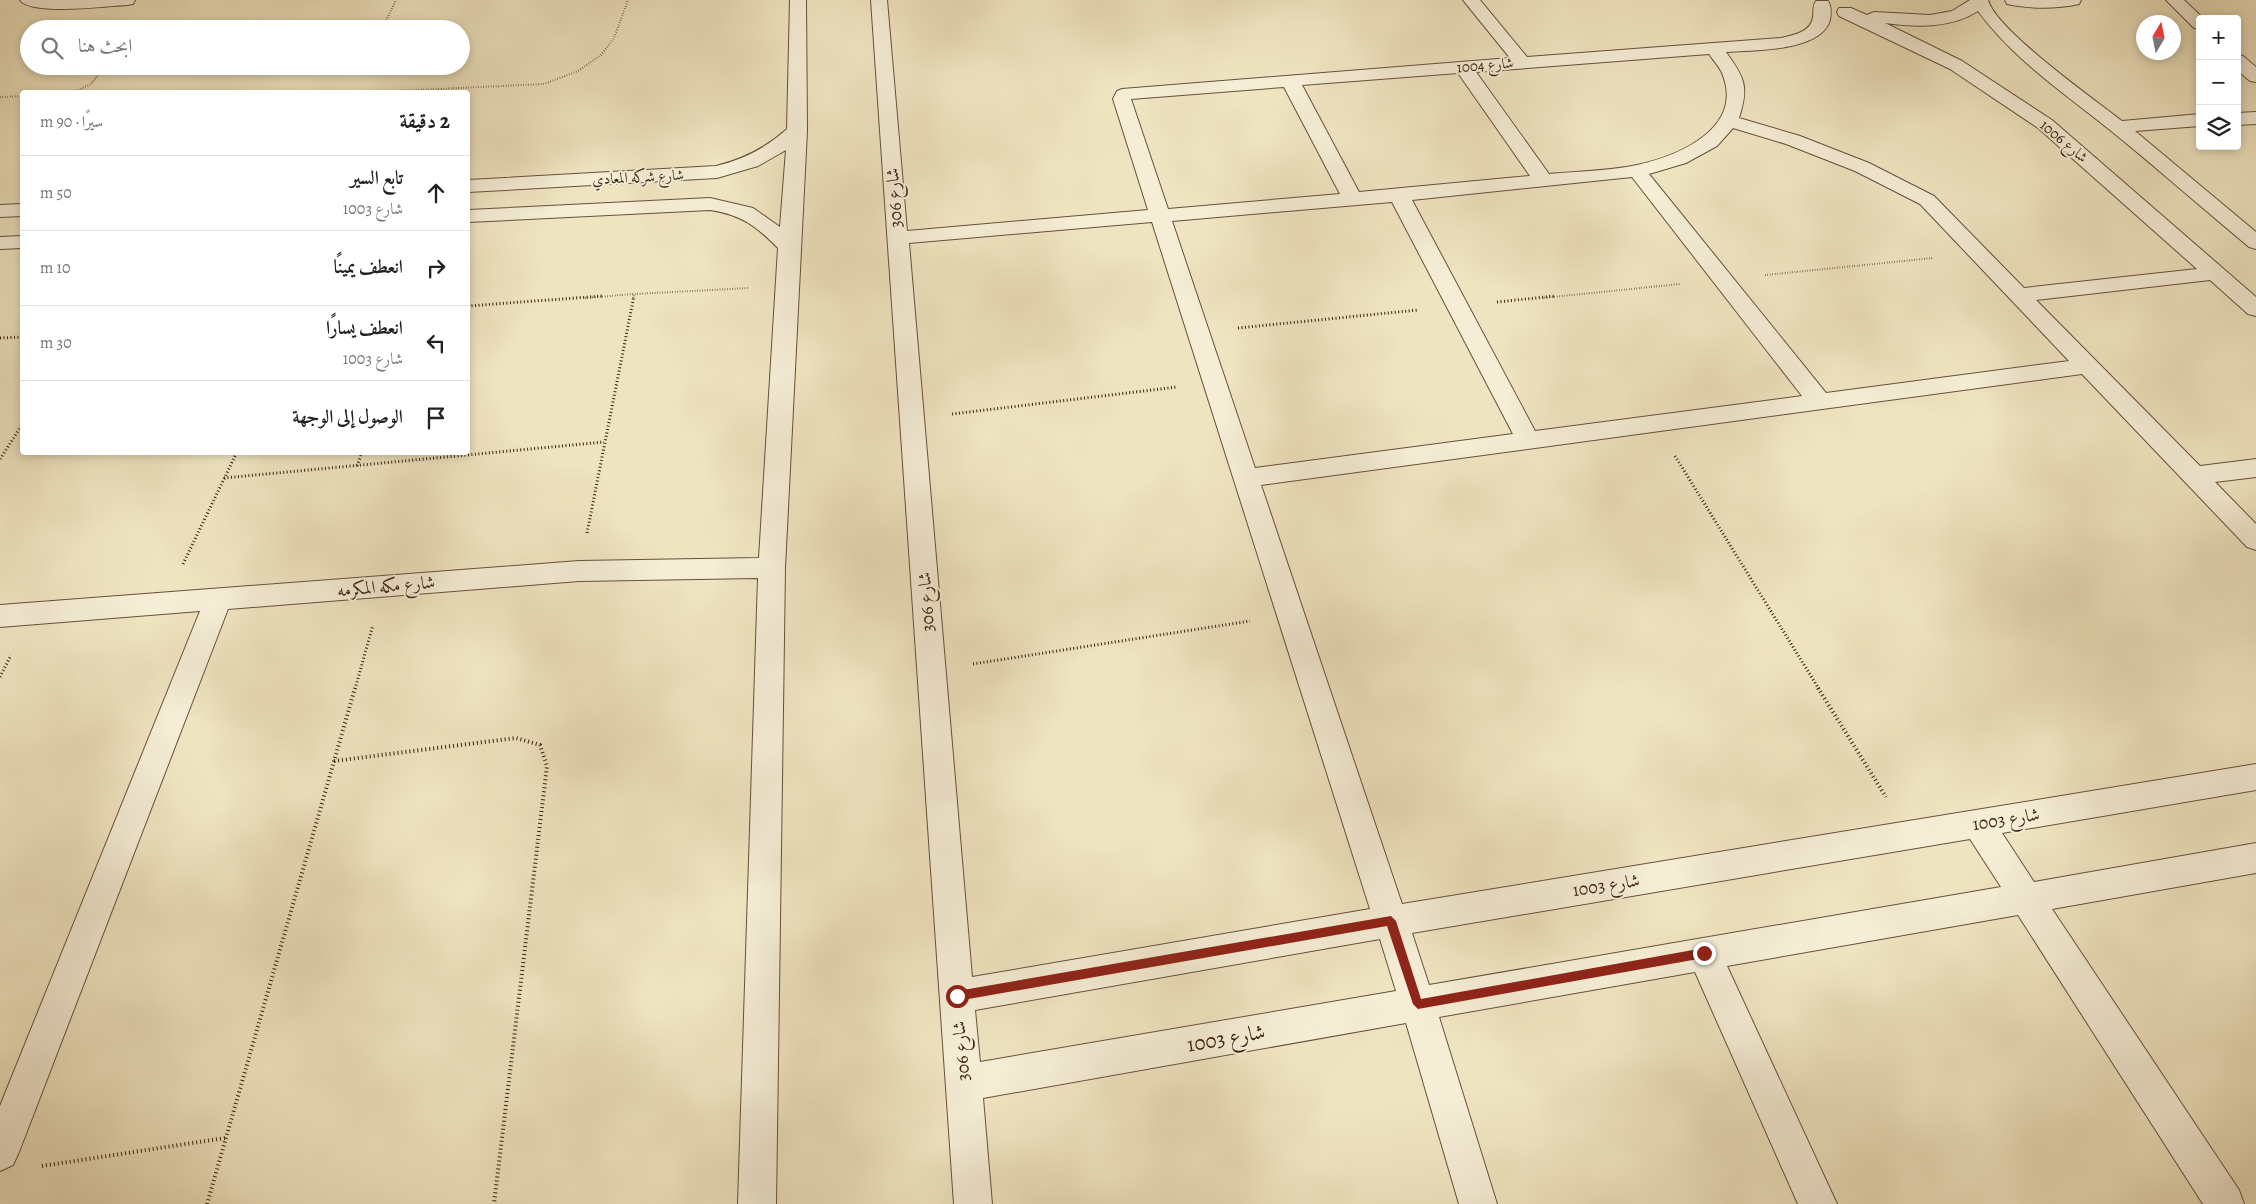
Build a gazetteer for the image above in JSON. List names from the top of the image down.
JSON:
{
  "streets": {
    "street": [
      "شارع 1004",
      "شارع 1006",
      "شارع شركه المعادي",
      "شارع 306",
      "شارع مكه المكرمه",
      "شارع 1003"
    ]
  },
  "crossings": [
    ["شارع 306", "شارع 1003"]
  ],
  "north": "top",
  "page": {
    "map_buttons": ["+", "−"],
    "search": "ابحث هنا",
    "heading": ["2 دقيقة", "سيرًا · 90 m"],
    "list": [
      ["تابع السير", "شارع 1003", "50 m"],
      ["انعطف يمينًا", "10 m"],
      ["انعطف يسارًا", "شارع 1003", "30 m"],
      "الوصول إلى الوجهة"
    ]
  }
}
